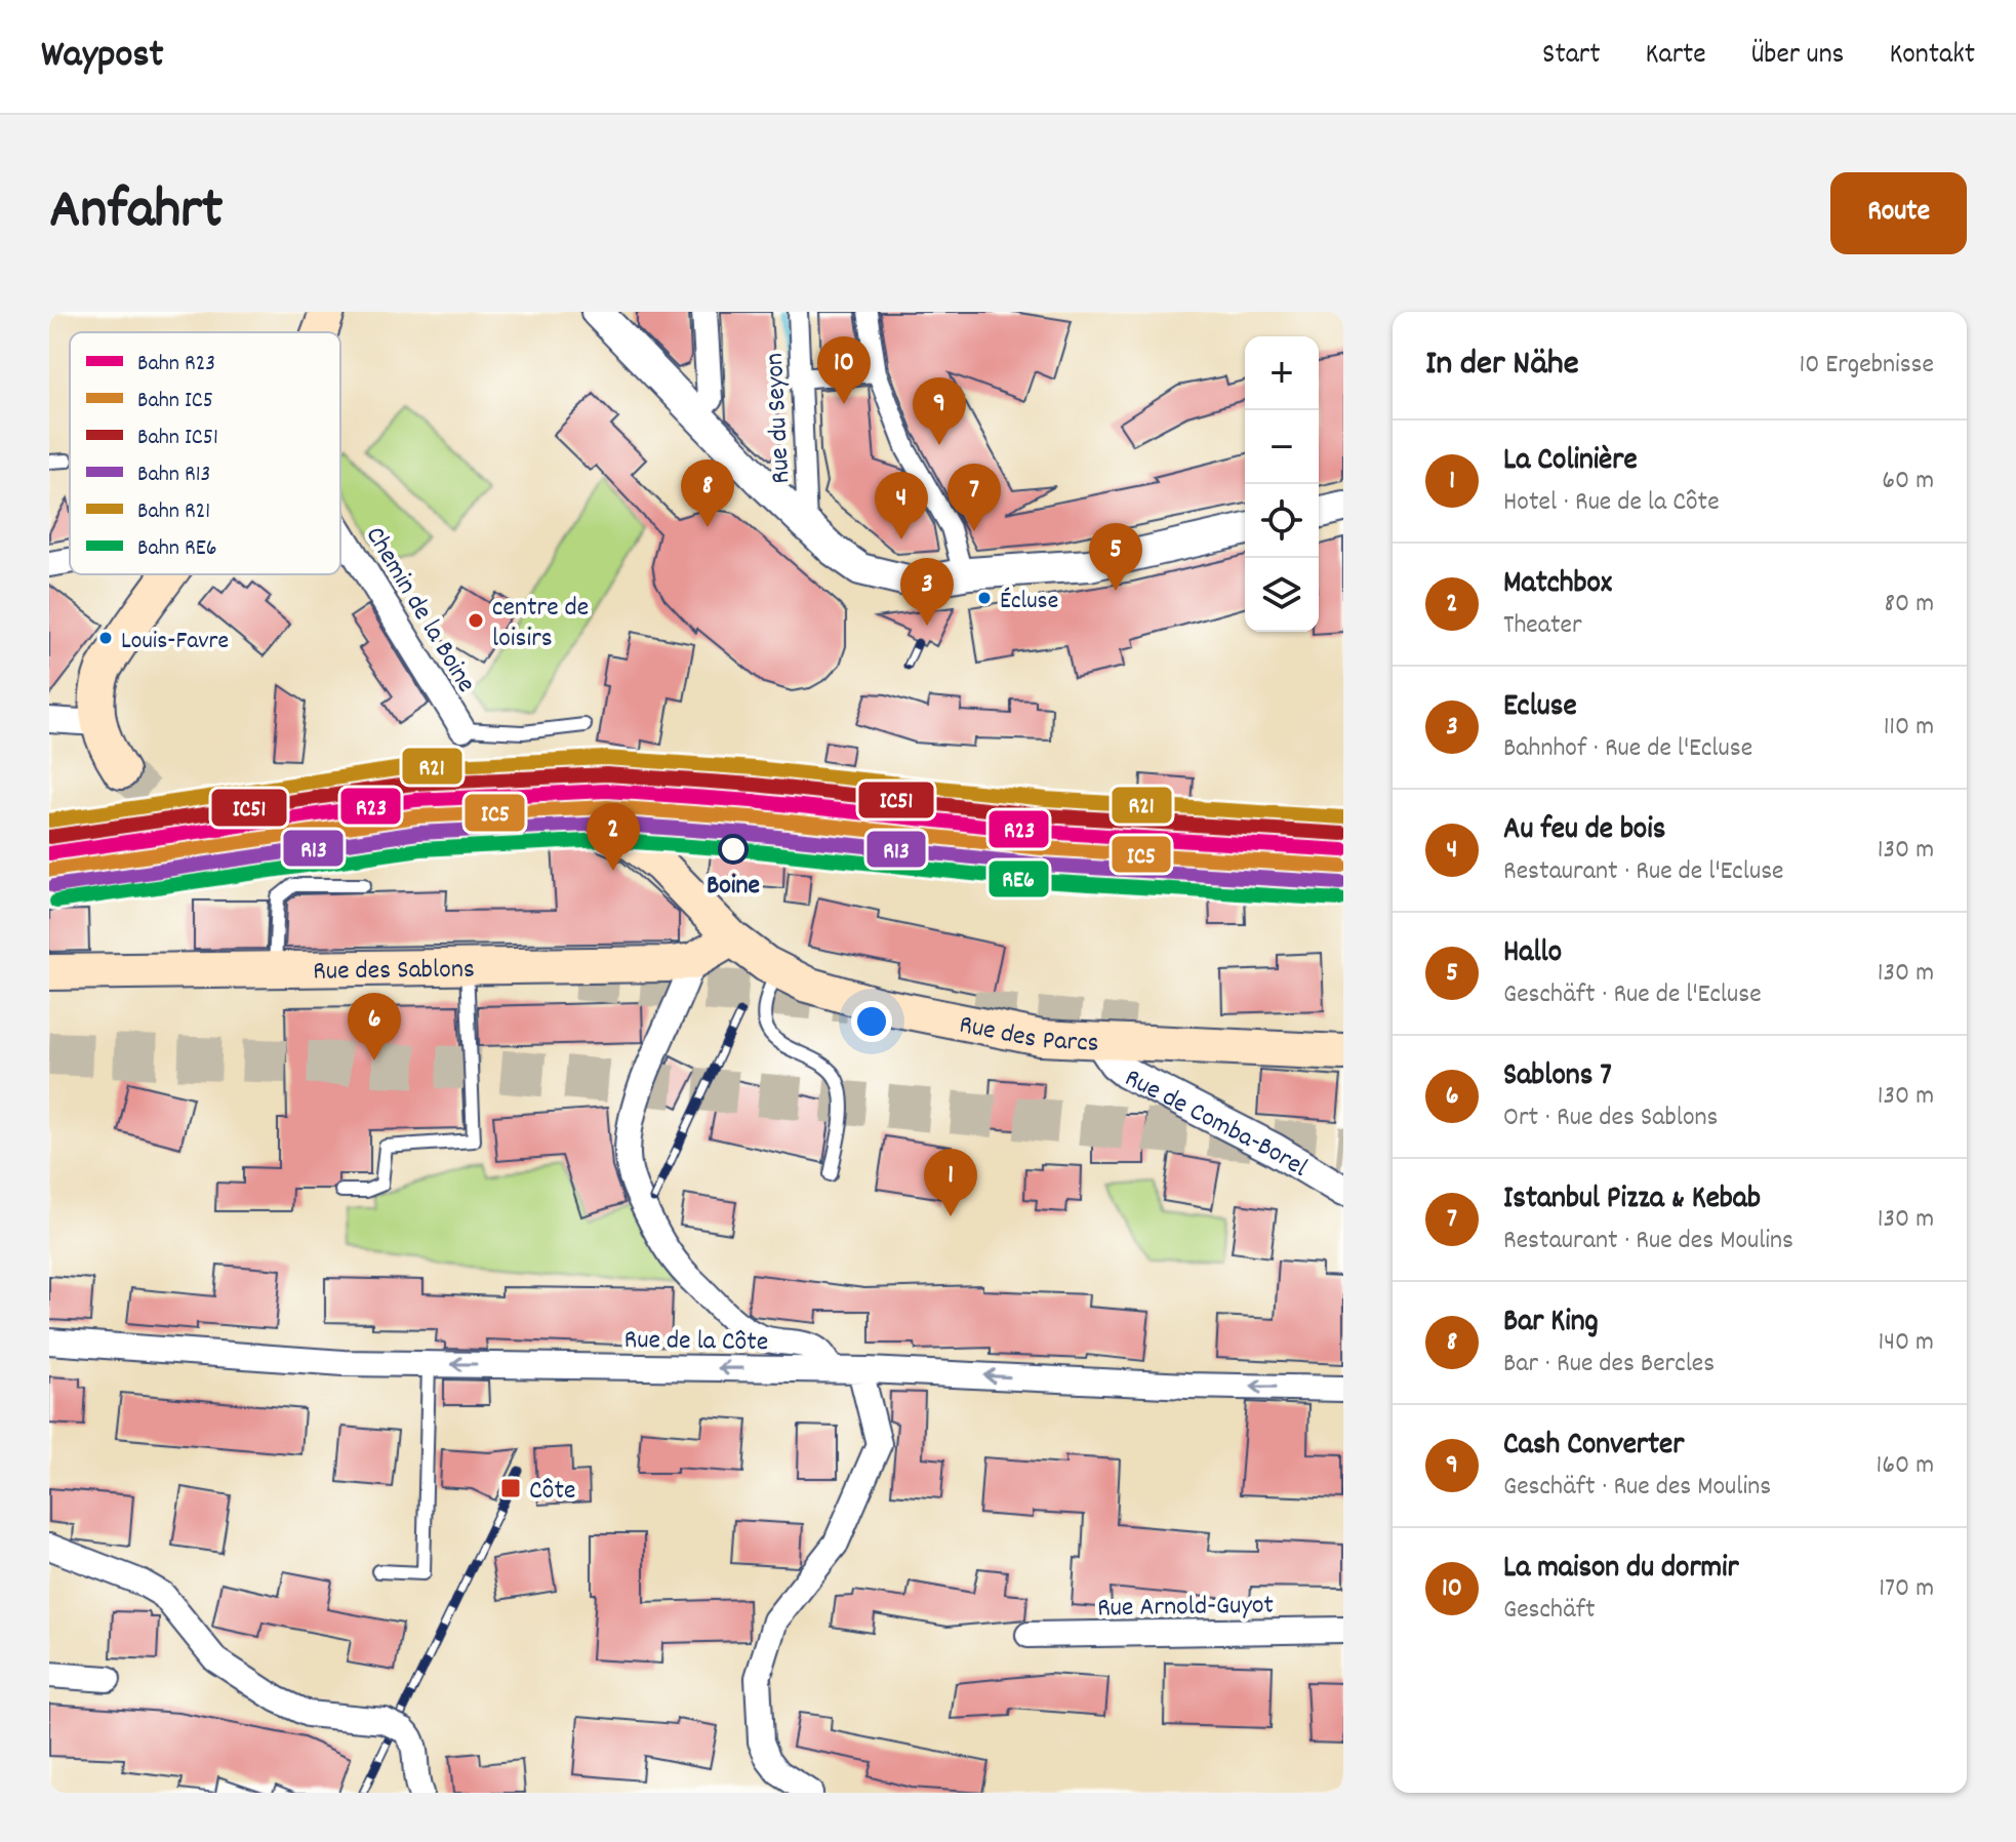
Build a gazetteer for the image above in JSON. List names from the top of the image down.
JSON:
{
  "streets": {
    "main road": ["Rue des Sablons", "Rue des Parcs"],
    "street": [
      "Rue du Seyon",
      "Chemin de la Boine",
      "Rue de Comba-Borel",
      "Rue de la Côte",
      "Rue Arnold-Guyot"
    ]
  },
  "crossings": [
    ["Rue des Sablons", "Rue des Parcs"],
    ["Rue des Parcs", "Rue de Comba-Borel"]
  ],
  "one_way": ["Rue de la Côte"],
  "places": {
    "other": [
      "Écluse",
      "centre de loisirs",
      "Louis-Favre",
      "Boine"
    ],
    "transit": ["Côte"]
  },
  "lines": [
    "rail line R21",
    "rail line IC51",
    "rail line R23",
    "rail line IC5",
    "rail line R13",
    "rail line RE6"
  ],
  "legend": [
    "Bahn R23",
    "Bahn IC5",
    "Bahn IC51",
    "Bahn R13",
    "Bahn R21",
    "Bahn RE6"
  ],
  "page": {
    "header": "Waypost",
    "nav": [
      "Start",
      "Karte",
      "Über uns",
      "Kontakt"
    ],
    "title": "Anfahrt",
    "buttons": "Route",
    "heading": ["In der Nähe", "10 Ergebnisse"],
    "map_buttons": ["+", "−"],
    "pins": [
      "10",
      "9",
      "8",
      "7",
      "4",
      "5",
      "3",
      "2",
      "6",
      "1"
    ],
    "list": [
      {
        "mark": "1",
        "name": "La Colinière",
        "note": "Hotel · Rue de la Côte",
        "value": "60 m"
      },
      {
        "mark": "2",
        "name": "Matchbox",
        "note": "Theater",
        "value": "80 m"
      },
      {
        "mark": "3",
        "name": "Ecluse",
        "note": "Bahnhof · Rue de l'Ecluse",
        "value": "110 m"
      },
      {
        "mark": "4",
        "name": "Au feu de bois",
        "note": "Restaurant · Rue de l'Ecluse",
        "value": "130 m"
      },
      {
        "mark": "5",
        "name": "Hallo",
        "note": "Geschäft · Rue de l'Ecluse",
        "value": "130 m"
      },
      {
        "mark": "6",
        "name": "Sablons 7",
        "note": "Ort · Rue des Sablons",
        "value": "130 m"
      },
      {
        "mark": "7",
        "name": "Istanbul Pizza & Kebab",
        "note": "Restaurant · Rue des Moulins",
        "value": "130 m"
      },
      {
        "mark": "8",
        "name": "Bar King",
        "note": "Bar · Rue des Bercles",
        "value": "140 m"
      },
      {
        "mark": "9",
        "name": "Cash Converter",
        "note": "Geschäft · Rue des Moulins",
        "value": "160 m"
      },
      {
        "mark": "10",
        "name": "La maison du dormir",
        "note": "Geschäft",
        "value": "170 m"
      }
    ]
  }
}
